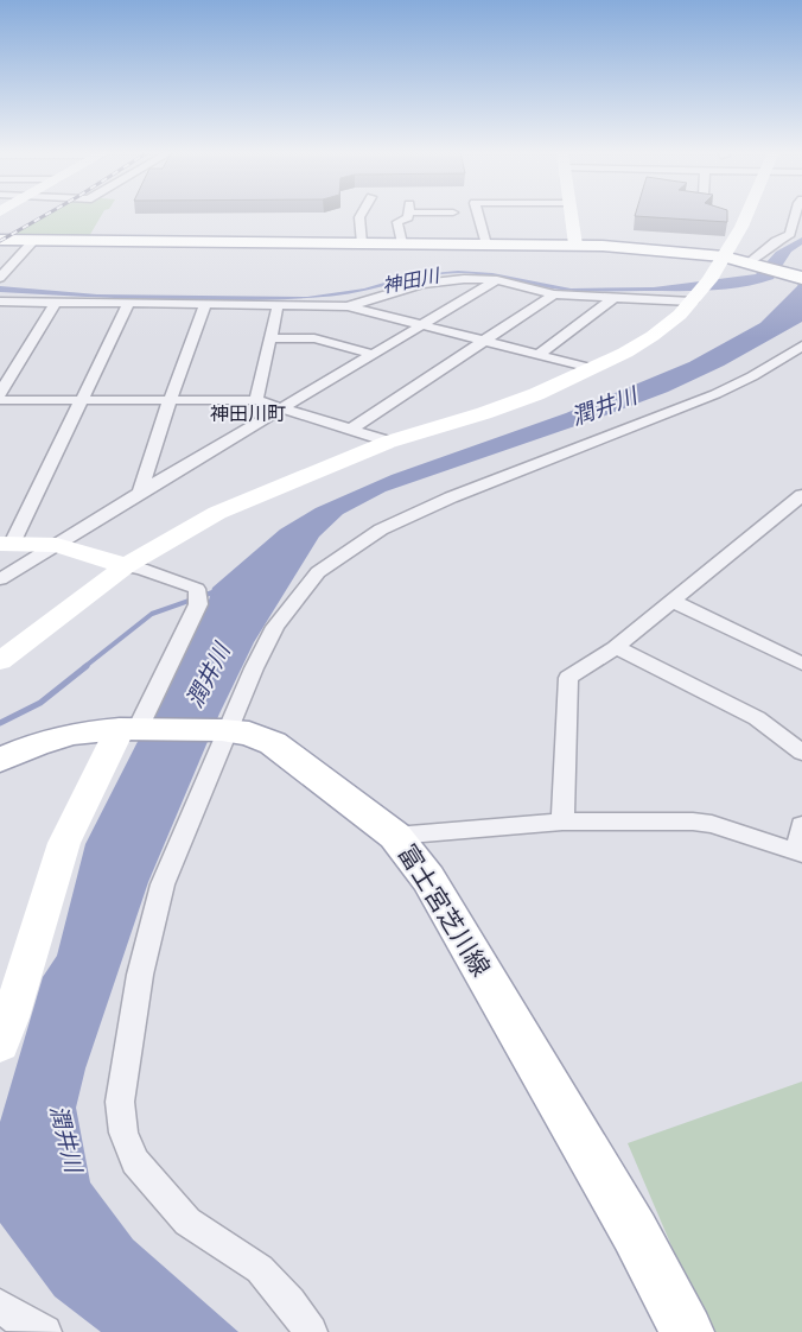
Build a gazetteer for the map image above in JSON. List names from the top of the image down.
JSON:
{
  "streets": {
    "main road": ["富士宮芝川線"]
  },
  "districts": ["神田川町"],
  "water": ["神田川", "潤井川"]
}
